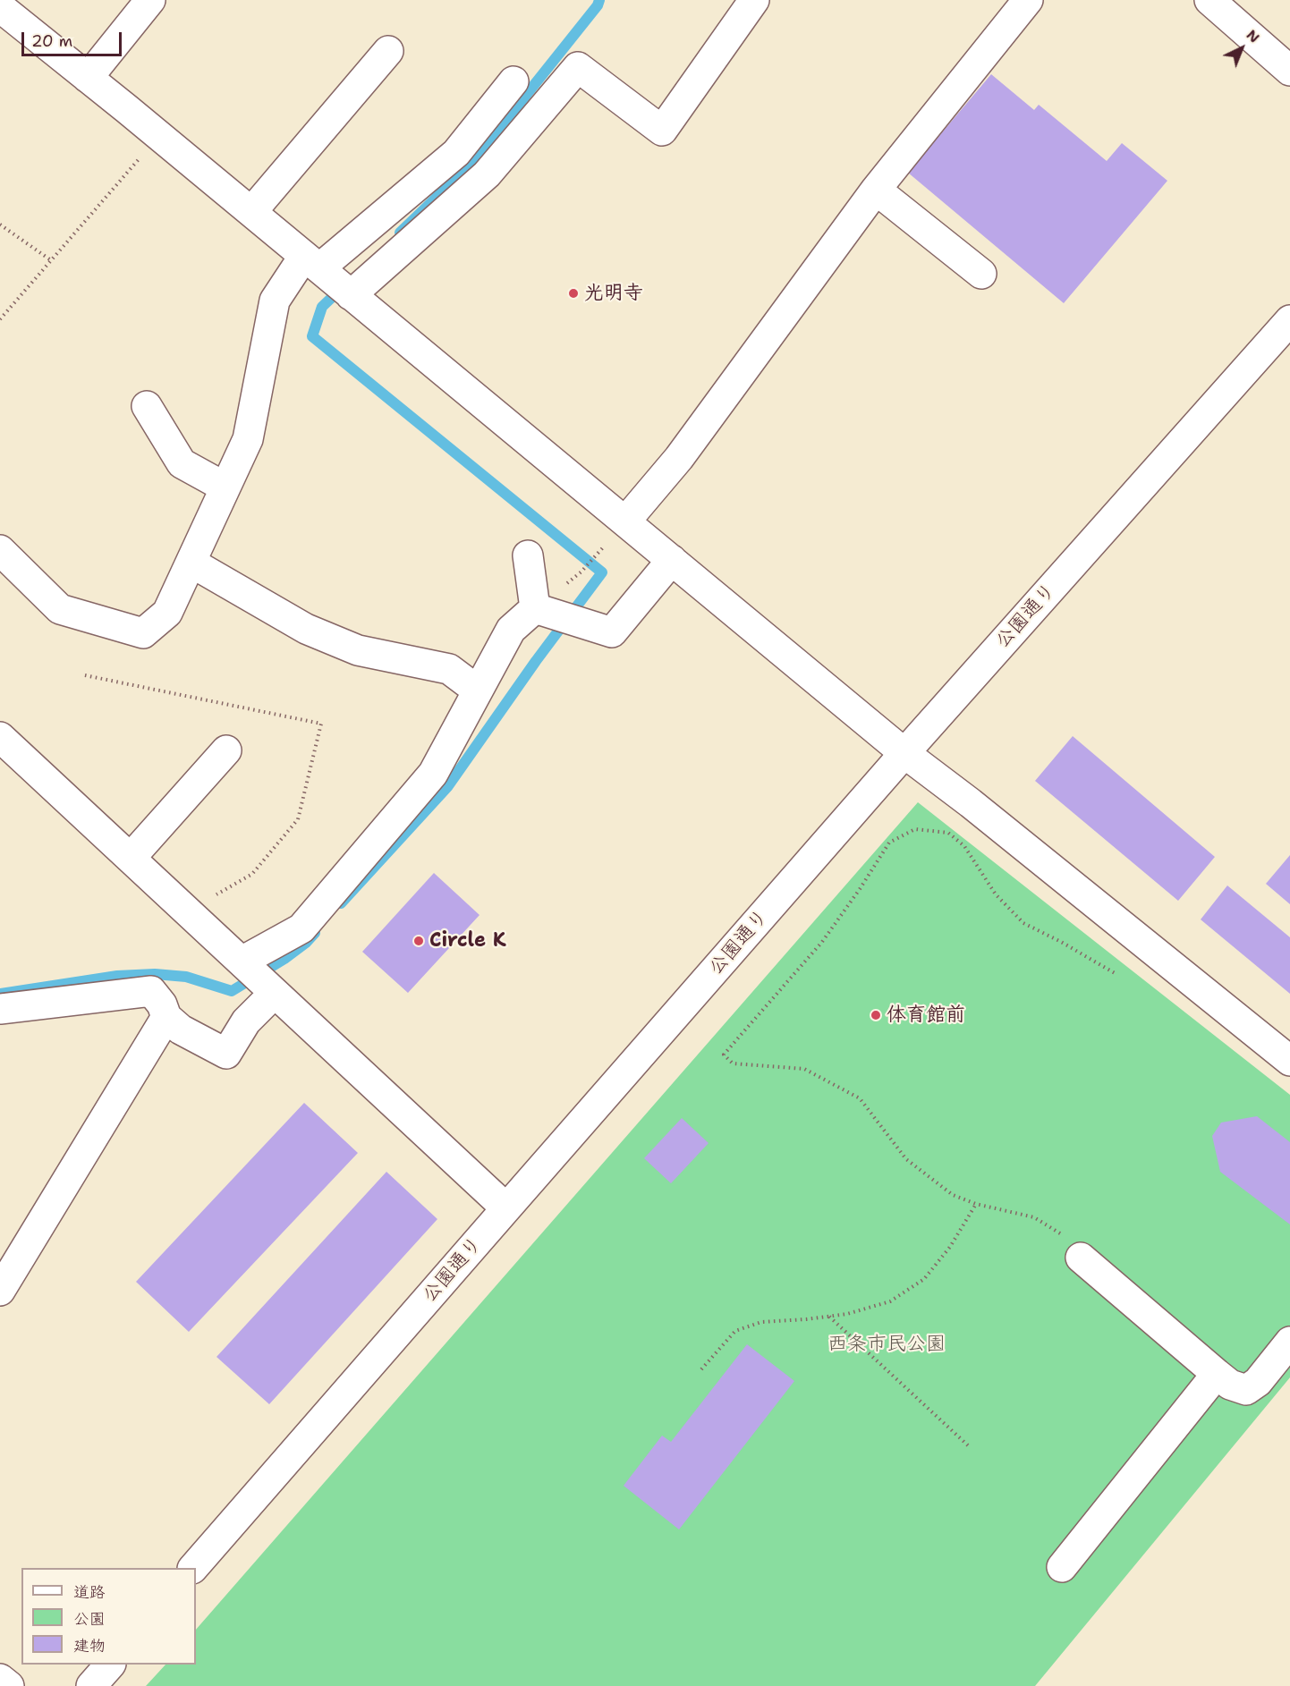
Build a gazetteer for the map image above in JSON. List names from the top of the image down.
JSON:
{
  "streets": {
    "street": ["公園通り"]
  },
  "parks": ["西条市民公園"],
  "places": ["光明寺", "Circle K", "体育館前"],
  "legend": ["道路", "公園", "建物"],
  "scale_bar": "20 m",
  "north": "top right"
}
